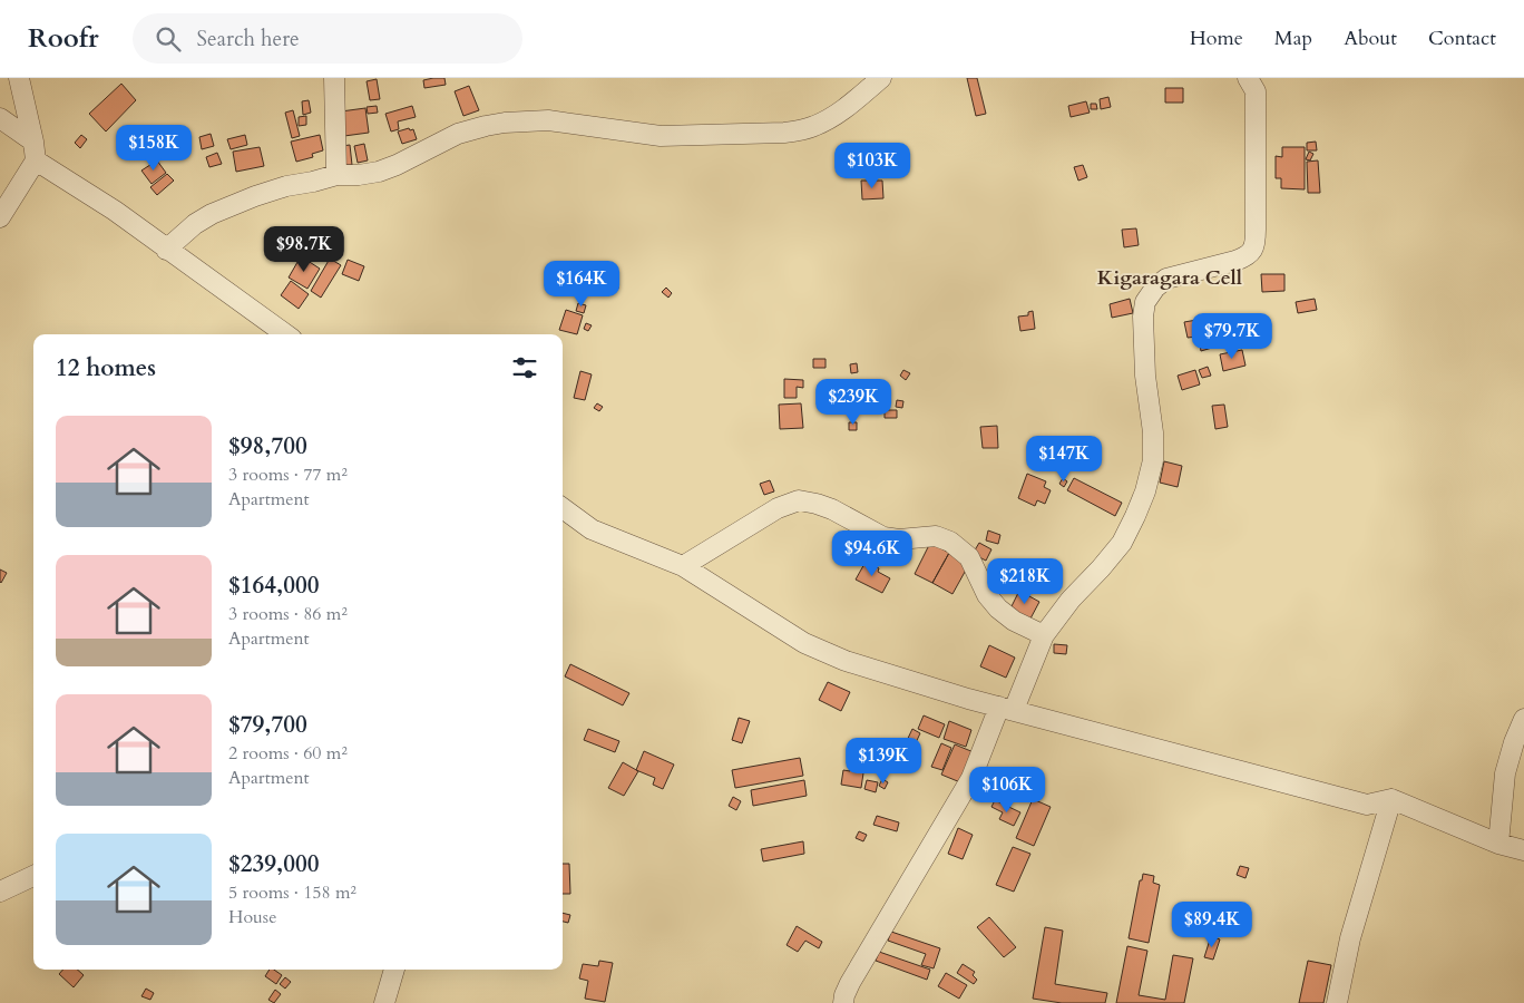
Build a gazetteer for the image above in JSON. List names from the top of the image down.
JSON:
{
  "districts": ["Kigaragara Cell"],
  "page": {
    "header": "Roofr",
    "search": "Search here",
    "nav": [
      "Home",
      "Map",
      "About",
      "Contact"
    ],
    "price": [
      "$158K",
      "$103K",
      "$98.7K",
      "$164K",
      "$79.7K",
      "$239K",
      "$147K",
      "$94.6K",
      "$218K",
      "$139K",
      "$106K",
      "$89.4K"
    ],
    "heading": "12 homes",
    "list": [
      {
        "name": "$98,700",
        "note": "3 rooms · 77 m² · Apartment"
      },
      {
        "name": "$164,000",
        "note": "3 rooms · 86 m² · Apartment"
      },
      {
        "name": "$79,700",
        "note": "2 rooms · 60 m² · Apartment"
      },
      {
        "name": "$239,000",
        "note": "5 rooms · 158 m² · House"
      }
    ]
  }
}
